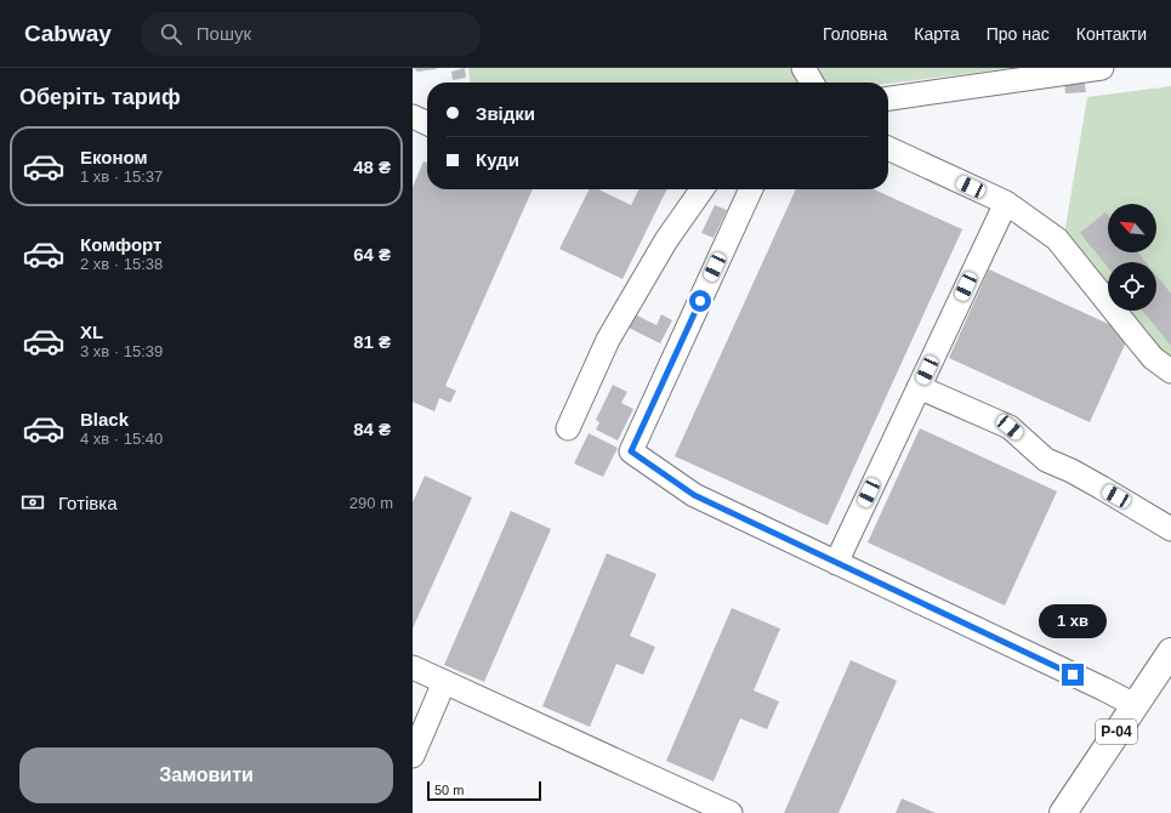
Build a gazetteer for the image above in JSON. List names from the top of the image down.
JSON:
{
  "streets": {
    "main road": ["Р-04"]
  },
  "scale_bar": "50 m",
  "north": "top left",
  "page": {
    "header": "Cabway",
    "search": "Пошук",
    "nav": [
      "Головна",
      "Карта",
      "Про нас",
      "Контакти"
    ],
    "heading": "Оберіть тариф",
    "banner": ["Звідки", "Куди"],
    "list": [
      {
        "name": "Економ",
        "note": "1 хв · 15:37",
        "value": "48 ₴"
      },
      {
        "name": "Комфорт",
        "note": "2 хв · 15:38",
        "value": "64 ₴"
      },
      {
        "name": "XL",
        "note": "3 хв · 15:39",
        "value": "81 ₴"
      },
      {
        "name": "Black",
        "note": "4 хв · 15:40",
        "value": "84 ₴"
      }
    ],
    "pay": ["Готівка", "290 m"],
    "bubble": "1 хв",
    "buttons": "Замовити",
    "scale": "50 m"
  }
}
